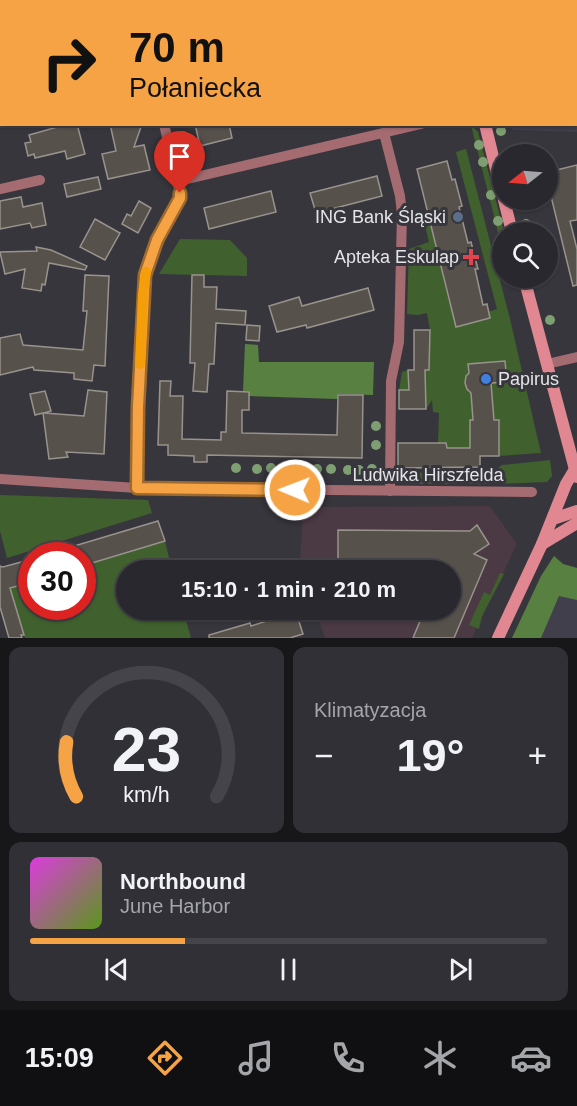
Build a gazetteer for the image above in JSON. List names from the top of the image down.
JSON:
{
  "streets": {
    "street": ["Ludwika Hirszfelda"]
  },
  "places": {
    "other": ["ING Bank Śląski", "Papirus"],
    "health": ["Apteka Eskulap"]
  },
  "north": "left",
  "page": {
    "turn": ["70 m", "Połaniecka"],
    "limit": "30",
    "trip": "15:10 · 1 min · 210 m",
    "tile": "Klimatyzacja",
    "heat": ["−", "19°", "+"],
    "song": ["Northbound", "June Harbor"],
    "tabs": "15:09",
    "gauge": ["23", "km/h"]
  }
}
